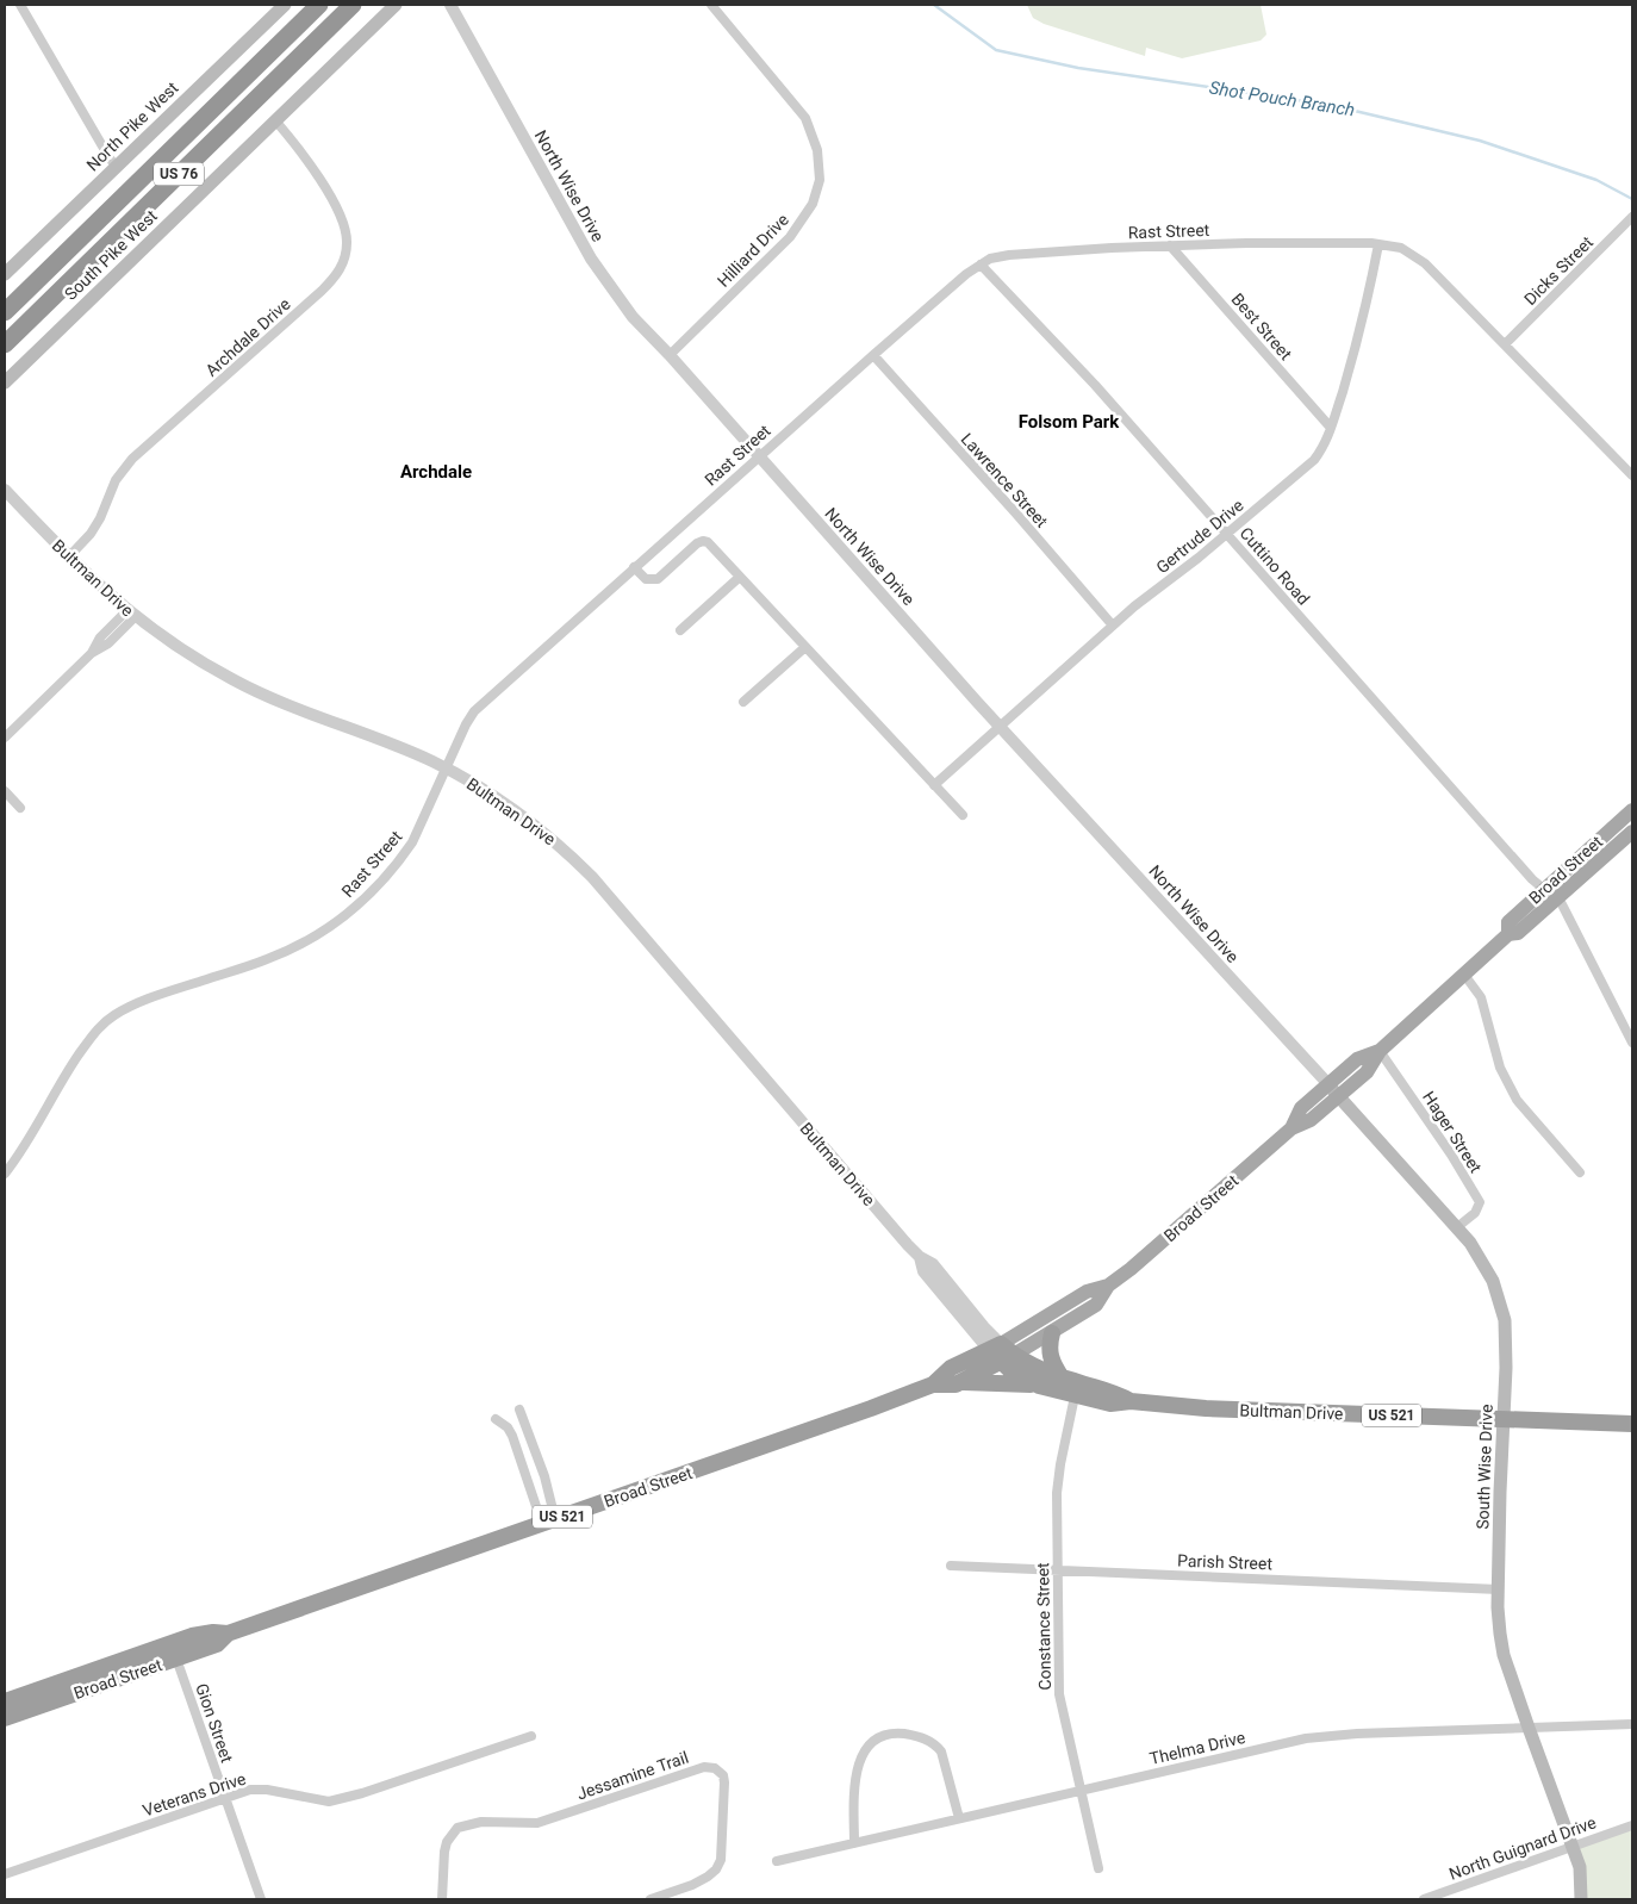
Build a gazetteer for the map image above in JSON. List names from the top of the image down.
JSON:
{
  "streets": {
    "highway": [
      "US 76",
      "Bultman Drive",
      "Broad Street",
      "US 521"
    ],
    "main road": ["North Pike West", "South Pike West", "South Wise Drive"],
    "street": [
      "North Wise Drive",
      "Rast Street",
      "Hilliard Drive",
      "Dicks Street",
      "Best Street",
      "Archdale Drive",
      "Lawrence Street",
      "Gertrude Drive",
      "Cuttino Road",
      "Hager Street",
      "Parish Street",
      "Constance Street",
      "Gion Street",
      "Thelma Drive",
      "Jessamine Trail",
      "Veterans Drive",
      "North Guignard Drive"
    ]
  },
  "crossings": [
    ["North Wise Drive", "Rast Street"],
    ["North Wise Drive", "Hilliard Drive"],
    ["North Wise Drive", "Gertrude Drive"],
    ["North Wise Drive", "Broad Street"],
    ["North Wise Drive", "South Wise Drive"],
    ["Rast Street", "Dicks Street"],
    ["Rast Street", "Best Street"],
    ["Rast Street", "Lawrence Street"],
    ["Rast Street", "Gertrude Drive"],
    ["Rast Street", "Cuttino Road"],
    ["Rast Street", "Bultman Drive"],
    ["South Pike West", "Archdale Drive"],
    ["Best Street", "Gertrude Drive"],
    ["Archdale Drive", "Bultman Drive"],
    ["Lawrence Street", "Gertrude Drive"],
    ["Gertrude Drive", "Cuttino Road"],
    ["Cuttino Road", "Broad Street"],
    ["Bultman Drive", "Broad Street"],
    ["Bultman Drive", "US 521"],
    ["Bultman Drive", "South Wise Drive"],
    ["Bultman Drive", "Constance Street"],
    ["Broad Street", "Hager Street"],
    ["Broad Street", "US 521"],
    ["Broad Street", "South Wise Drive"],
    ["Broad Street", "Gion Street"],
    ["Hager Street", "South Wise Drive"],
    ["South Wise Drive", "Parish Street"],
    ["South Wise Drive", "Thelma Drive"],
    ["South Wise Drive", "North Guignard Drive"],
    ["Parish Street", "Constance Street"],
    ["Constance Street", "Thelma Drive"],
    ["Gion Street", "Veterans Drive"]
  ],
  "districts": ["Folsom Park", "Archdale"],
  "water": ["Shot Pouch Branch"]
}
